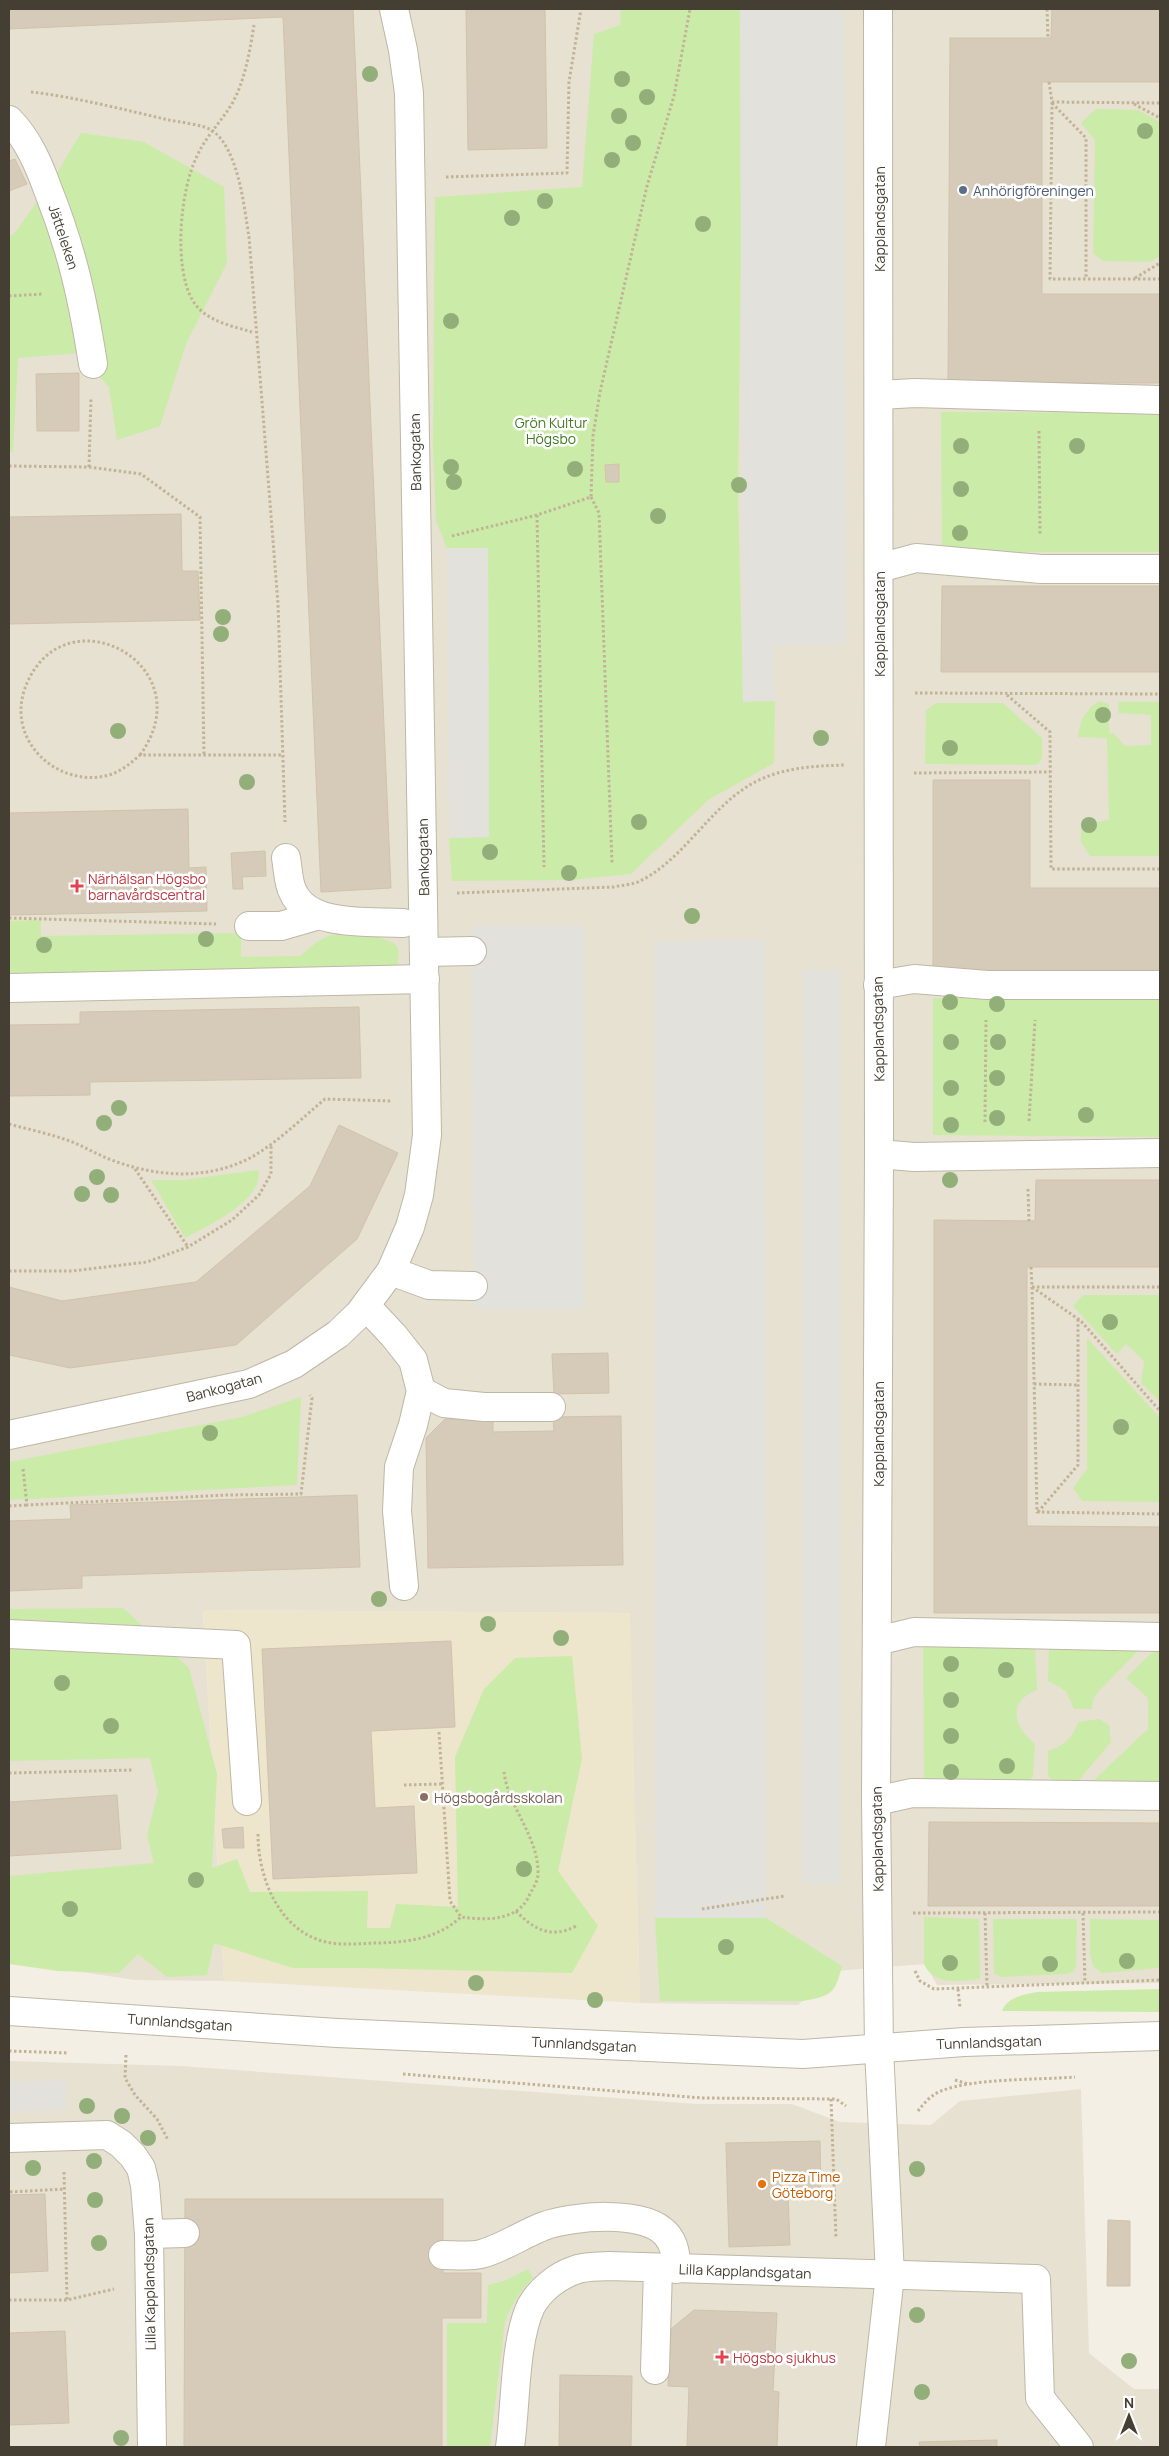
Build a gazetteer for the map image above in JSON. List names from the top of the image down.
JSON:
{
  "streets": {
    "street": [
      "Kapplandsgatan",
      "Jätteleken",
      "Bankogatan",
      "Tunnlandsgatan",
      "Lilla Kapplandsgatan"
    ]
  },
  "crossings": [
    ["Kapplandsgatan", "Tunnlandsgatan"]
  ],
  "parks": ["Grön Kultur Högsbo"],
  "places": {
    "other": ["Anhörigföreningen", "Högsbogårdsskolan", "Pizza Time Göteborg"],
    "health": ["Närhälsan Högsbo barnavårdscentral", "Högsbo sjukhus"]
  },
  "north": "top"
}
